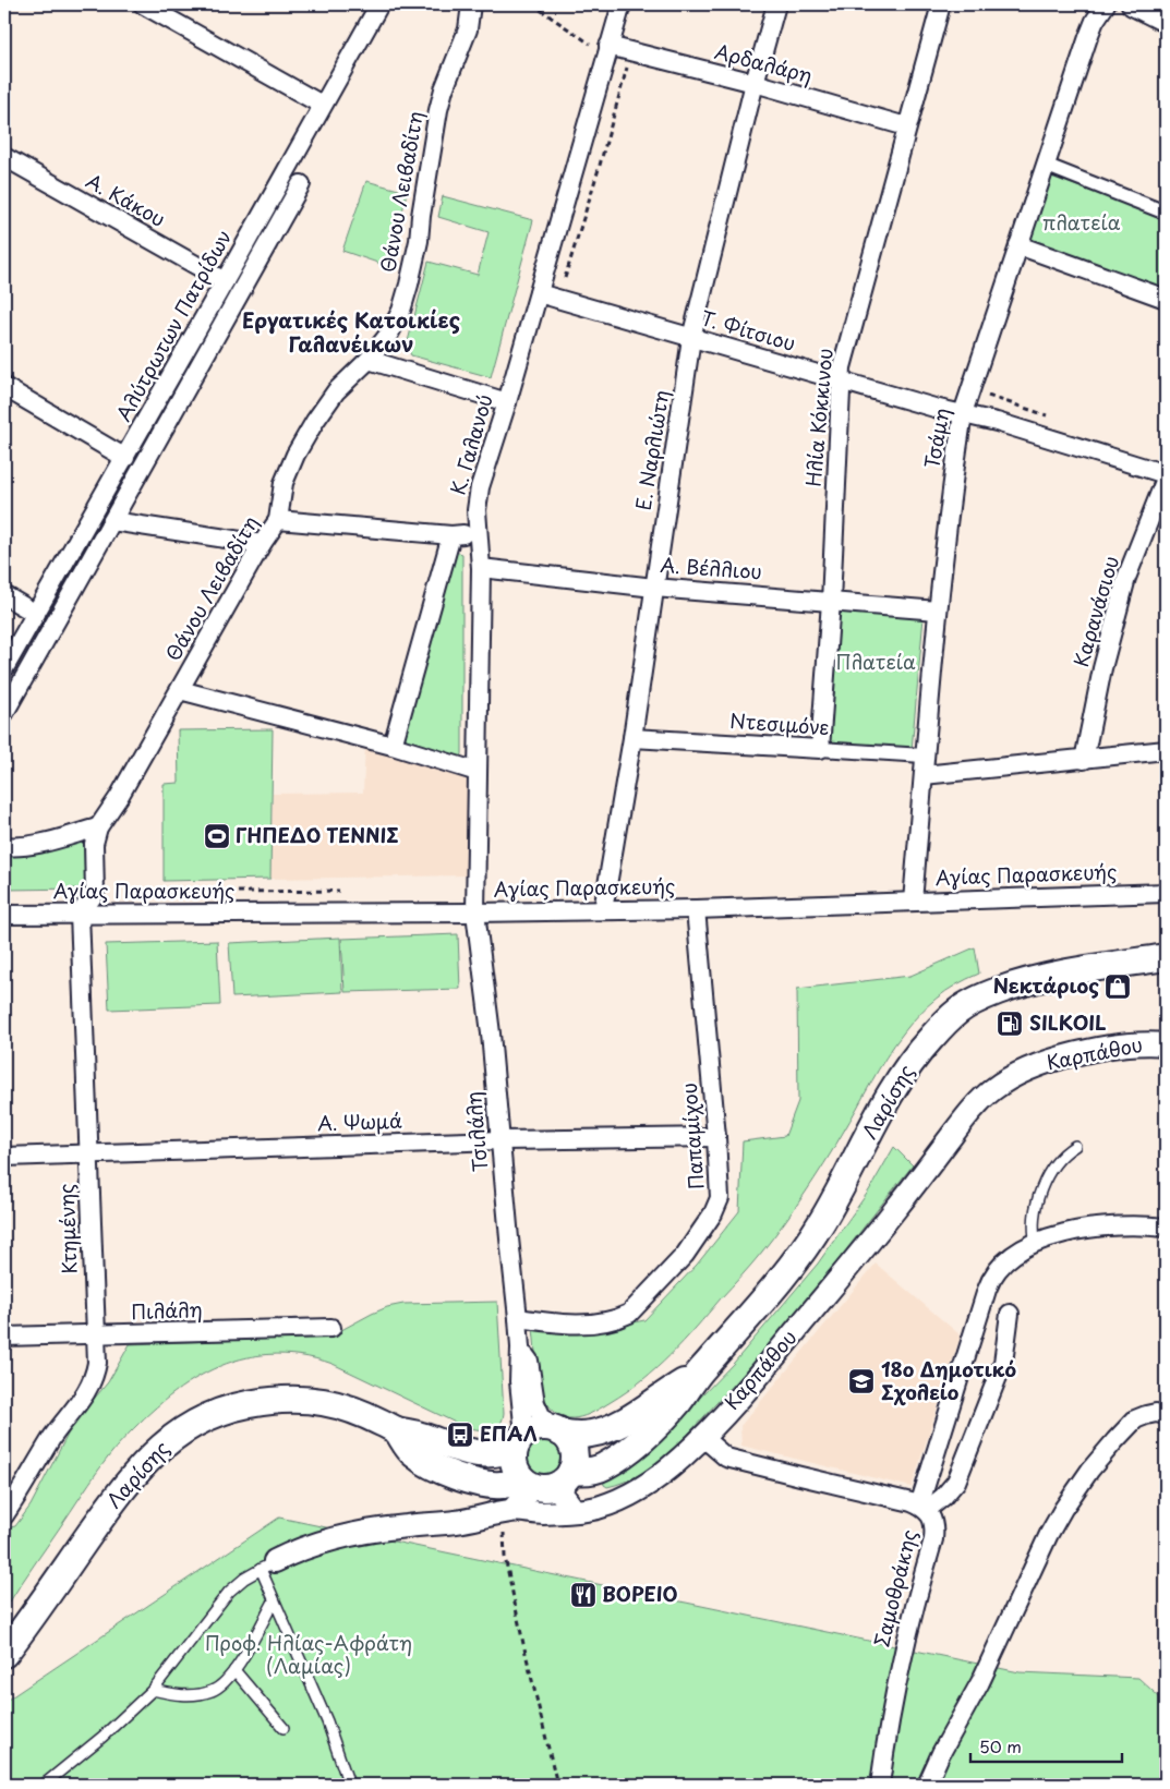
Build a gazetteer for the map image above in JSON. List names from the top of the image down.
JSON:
{
  "streets": {
    "main road": ["Λαρίσης"],
    "street": [
      "Αρδαλάρη",
      "Θάνου Λειβαδίτη",
      "Α. Κάκου",
      "Αλύτρωτων Πατρίδων",
      "Τ. Φίτσιου",
      "Ηλία Κόκκινου",
      "Τσάμη",
      "Κ. Γαλανού",
      "Ε. Ναρλιώτη",
      "Α. Βέλλιου",
      "Καρανάσιου",
      "Ντεσιμόνε",
      "Αγίας Παρασκευής",
      "Καρπάθου",
      "Α. Ψωμά",
      "Τσιλάλη",
      "Παπαμίχου",
      "Κτημένης",
      "Πιλάλη",
      "Σαμοθράκης"
    ]
  },
  "crossings": [
    ["Αρδαλάρη", "Ηλία Κόκκινου"],
    ["Αρδαλάρη", "Κ. Γαλανού"],
    ["Αρδαλάρη", "Ε. Ναρλιώτη"],
    ["Θάνου Λειβαδίτη", "Αγίας Παρασκευής"],
    ["Θάνου Λειβαδίτη", "Κτημένης"],
    ["Α. Κάκου", "Αλύτρωτων Πατρίδων"],
    ["Τ. Φίτσιου", "Ηλία Κόκκινου"],
    ["Τ. Φίτσιου", "Τσάμη"],
    ["Τ. Φίτσιου", "Κ. Γαλανού"],
    ["Τ. Φίτσιου", "Ε. Ναρλιώτη"],
    ["Ηλία Κόκκινου", "Α. Βέλλιου"],
    ["Ηλία Κόκκινου", "Ντεσιμόνε"],
    ["Τσάμη", "Α. Βέλλιου"],
    ["Τσάμη", "Ντεσιμόνε"],
    ["Τσάμη", "Αγίας Παρασκευής"],
    ["Κ. Γαλανού", "Α. Βέλλιου"],
    ["Κ. Γαλανού", "Αγίας Παρασκευής"],
    ["Κ. Γαλανού", "Τσιλάλη"],
    ["Ε. Ναρλιώτη", "Α. Βέλλιου"],
    ["Ε. Ναρλιώτη", "Ντεσιμόνε"],
    ["Ε. Ναρλιώτη", "Αγίας Παρασκευής"],
    ["Αγίας Παρασκευής", "Τσιλάλη"],
    ["Αγίας Παρασκευής", "Παπαμίχου"],
    ["Αγίας Παρασκευής", "Κτημένης"],
    ["Καρπάθου", "Σαμοθράκης"],
    ["Α. Ψωμά", "Τσιλάλη"],
    ["Α. Ψωμά", "Παπαμίχου"],
    ["Α. Ψωμά", "Κτημένης"],
    ["Τσιλάλη", "Παπαμίχου"],
    ["Κτημένης", "Πιλάλη"]
  ],
  "districts": ["Εργατικές Κατοικίες Γαλανέικων"],
  "parks": ["πλατεία", "Πλατεία", "Προφ. Ηλίας-Αφράτη (Λαμίας)"],
  "places": {
    "sports": ["ΓΗΠΕΔΟ ΤΕΝΝΙΣ"],
    "shop": ["Νεκτάριος"],
    "fuel station": ["SILKOIL"],
    "school or university": ["18ο Δημοτικό Σχολείο"],
    "bus stop": ["ΕΠΑΛ"],
    "restaurant": ["ΒΟΡΕΙΟ"]
  },
  "scale_bar": "50 m"
}
